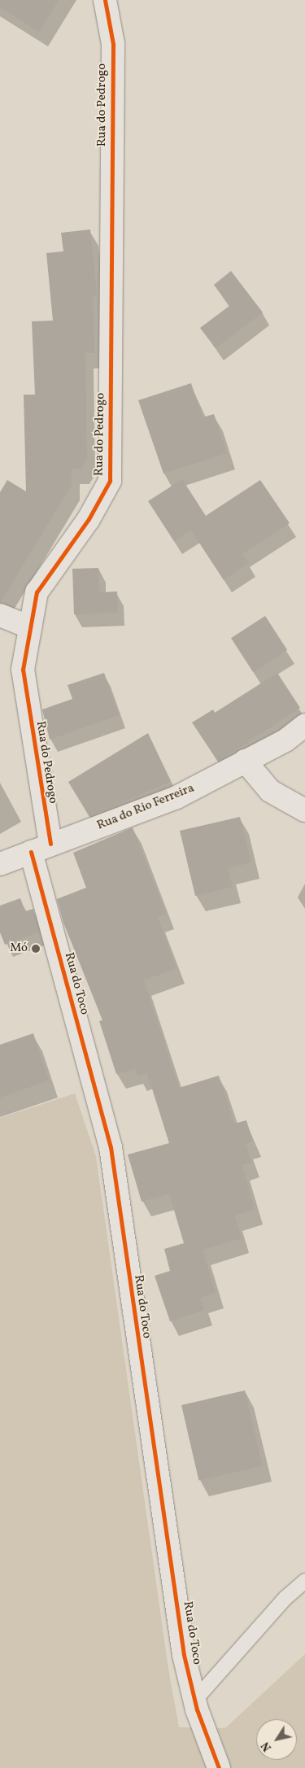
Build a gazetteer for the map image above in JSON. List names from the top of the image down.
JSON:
{
  "streets": {
    "street": ["Rua do Pedrogo", "Rua do Rio Ferreira", "Rua do Toco"]
  },
  "crossings": [
    ["Rua do Pedrogo", "Rua do Rio Ferreira"],
    ["Rua do Pedrogo", "Rua do Toco"],
    ["Rua do Rio Ferreira", "Rua do Toco"]
  ],
  "places": ["Mó"],
  "north": "bottom left"
}
